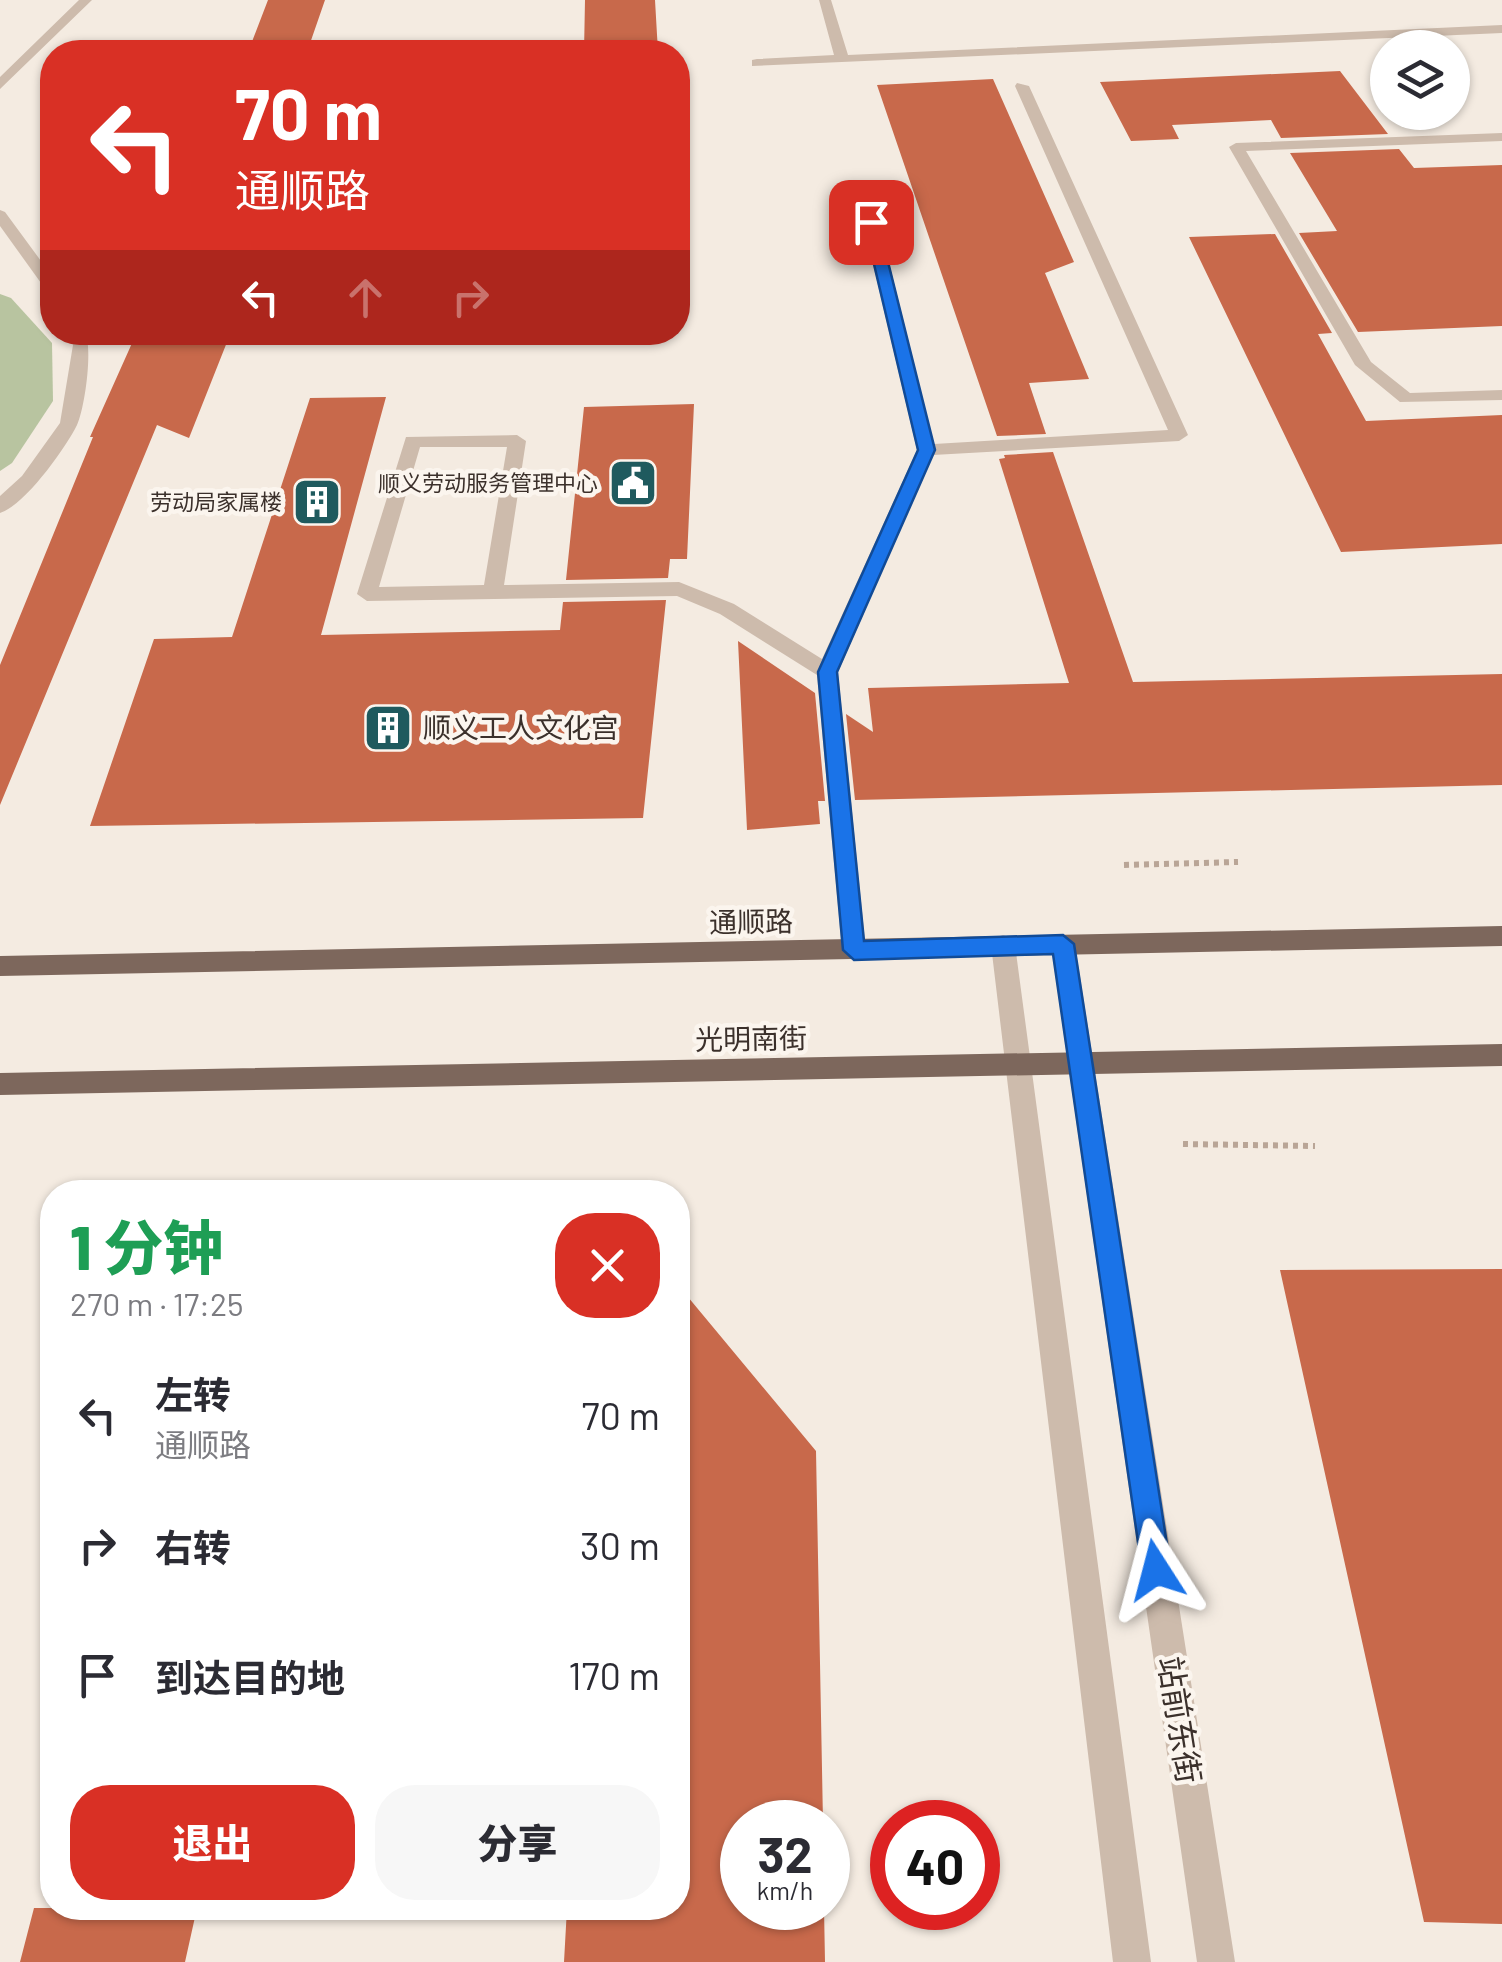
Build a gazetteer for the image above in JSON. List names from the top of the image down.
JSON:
{
  "streets": {
    "main road": ["通顺路", "光明南街"],
    "street": ["站前东街"]
  },
  "crossings": [
    ["通顺路", "站前东街"],
    ["光明南街", "站前东街"]
  ],
  "places": {
    "public building": ["顺义劳动服务管理中心"],
    "building": ["劳动局家属楼", "顺义工人文化宫"]
  },
  "page": {
    "turn": ["70 m", "通顺路"],
    "heading": ["1 分钟", "270 m · 17:25"],
    "list": [
      {
        "name": "左转",
        "note": "通顺路",
        "value": "70 m"
      },
      {
        "name": "右转",
        "value": "30 m"
      },
      {
        "name": "到达目的地",
        "value": "170 m"
      }
    ],
    "buttons": ["退出", "分享"],
    "speed": "32 km/h",
    "limit": "40"
  }
}
